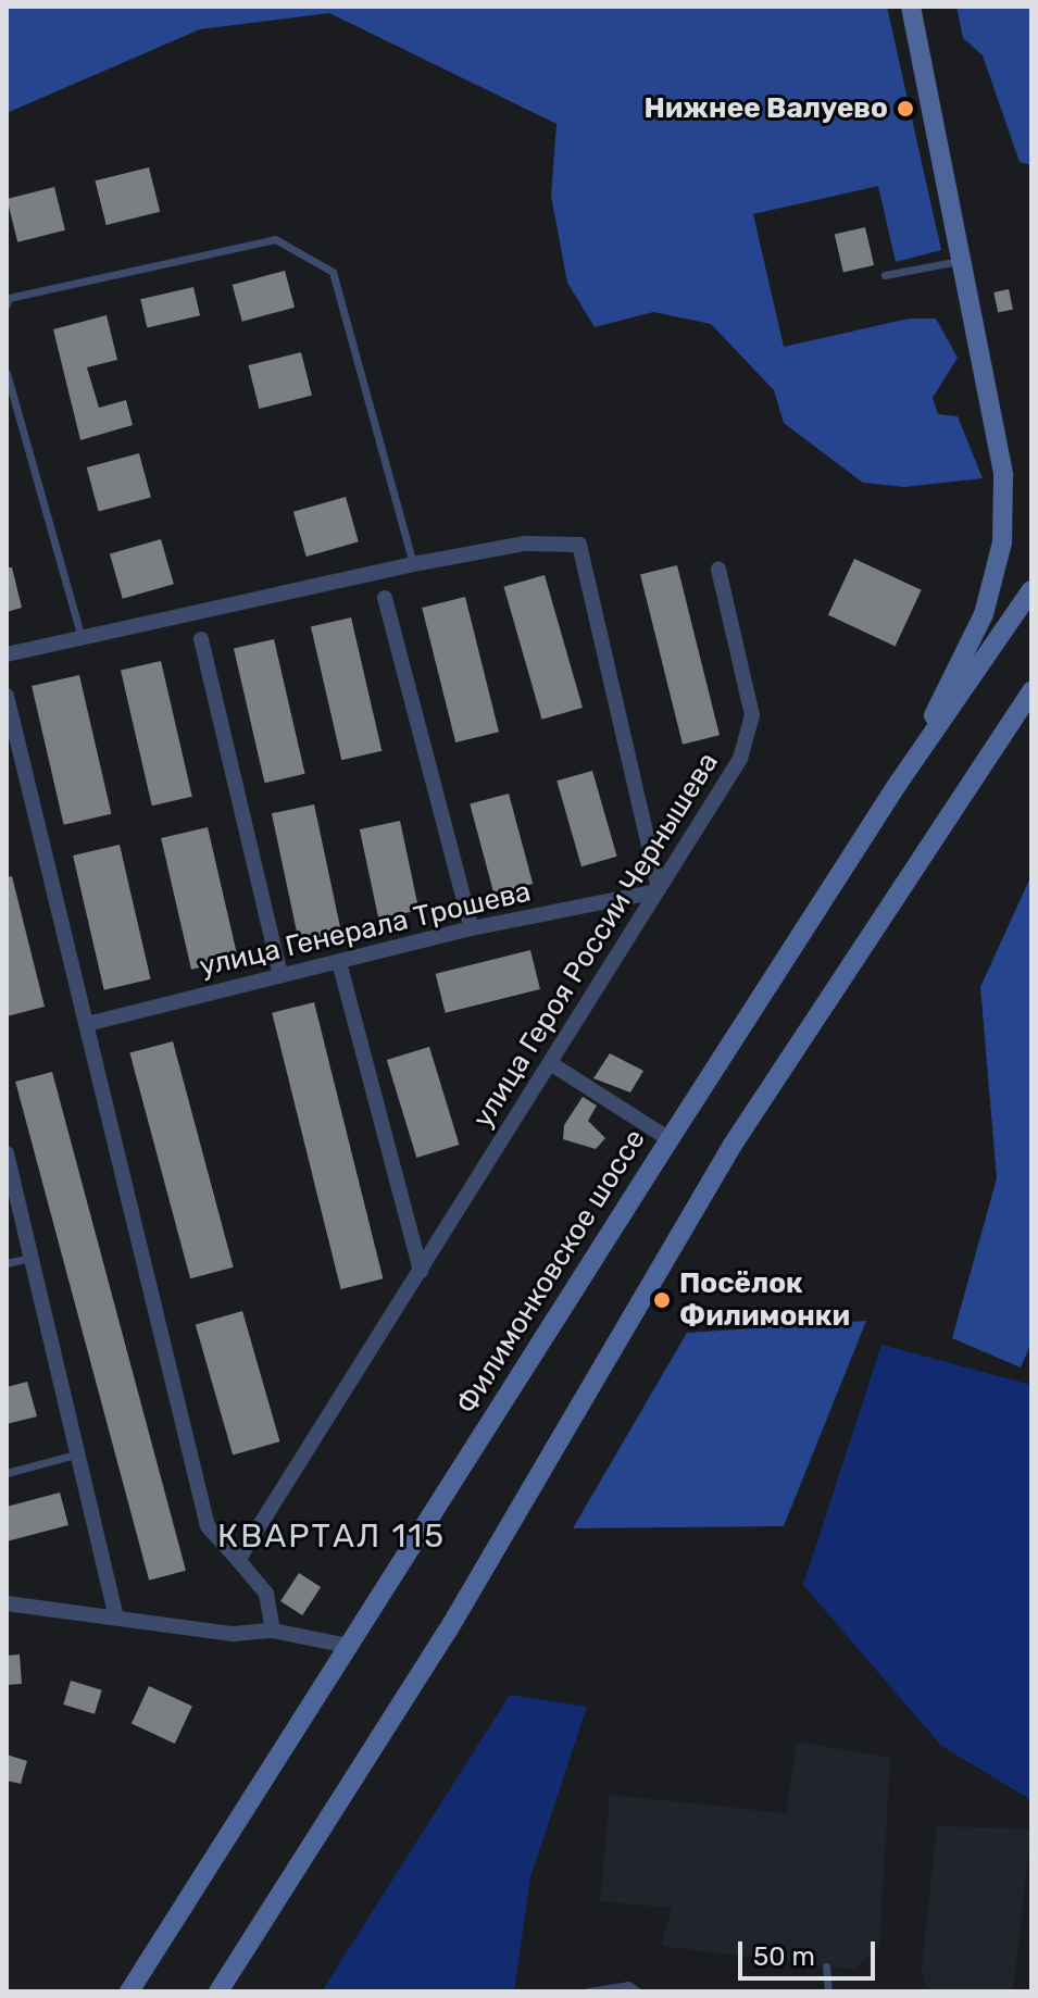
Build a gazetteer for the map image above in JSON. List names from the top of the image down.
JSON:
{
  "streets": {
    "main road": ["Филимонковское шоссе"],
    "street": ["улица Генерала Трошева", "улица Героя России Чернышева"]
  },
  "crossings": [
    ["улица Генерала Трошева", "улица Героя России Чернышева"]
  ],
  "districts": ["КВАРТАЛ 115"],
  "places": ["Нижнее Валуево", "Посёлок Филимонки"],
  "scale_bar": "50 m"
}
